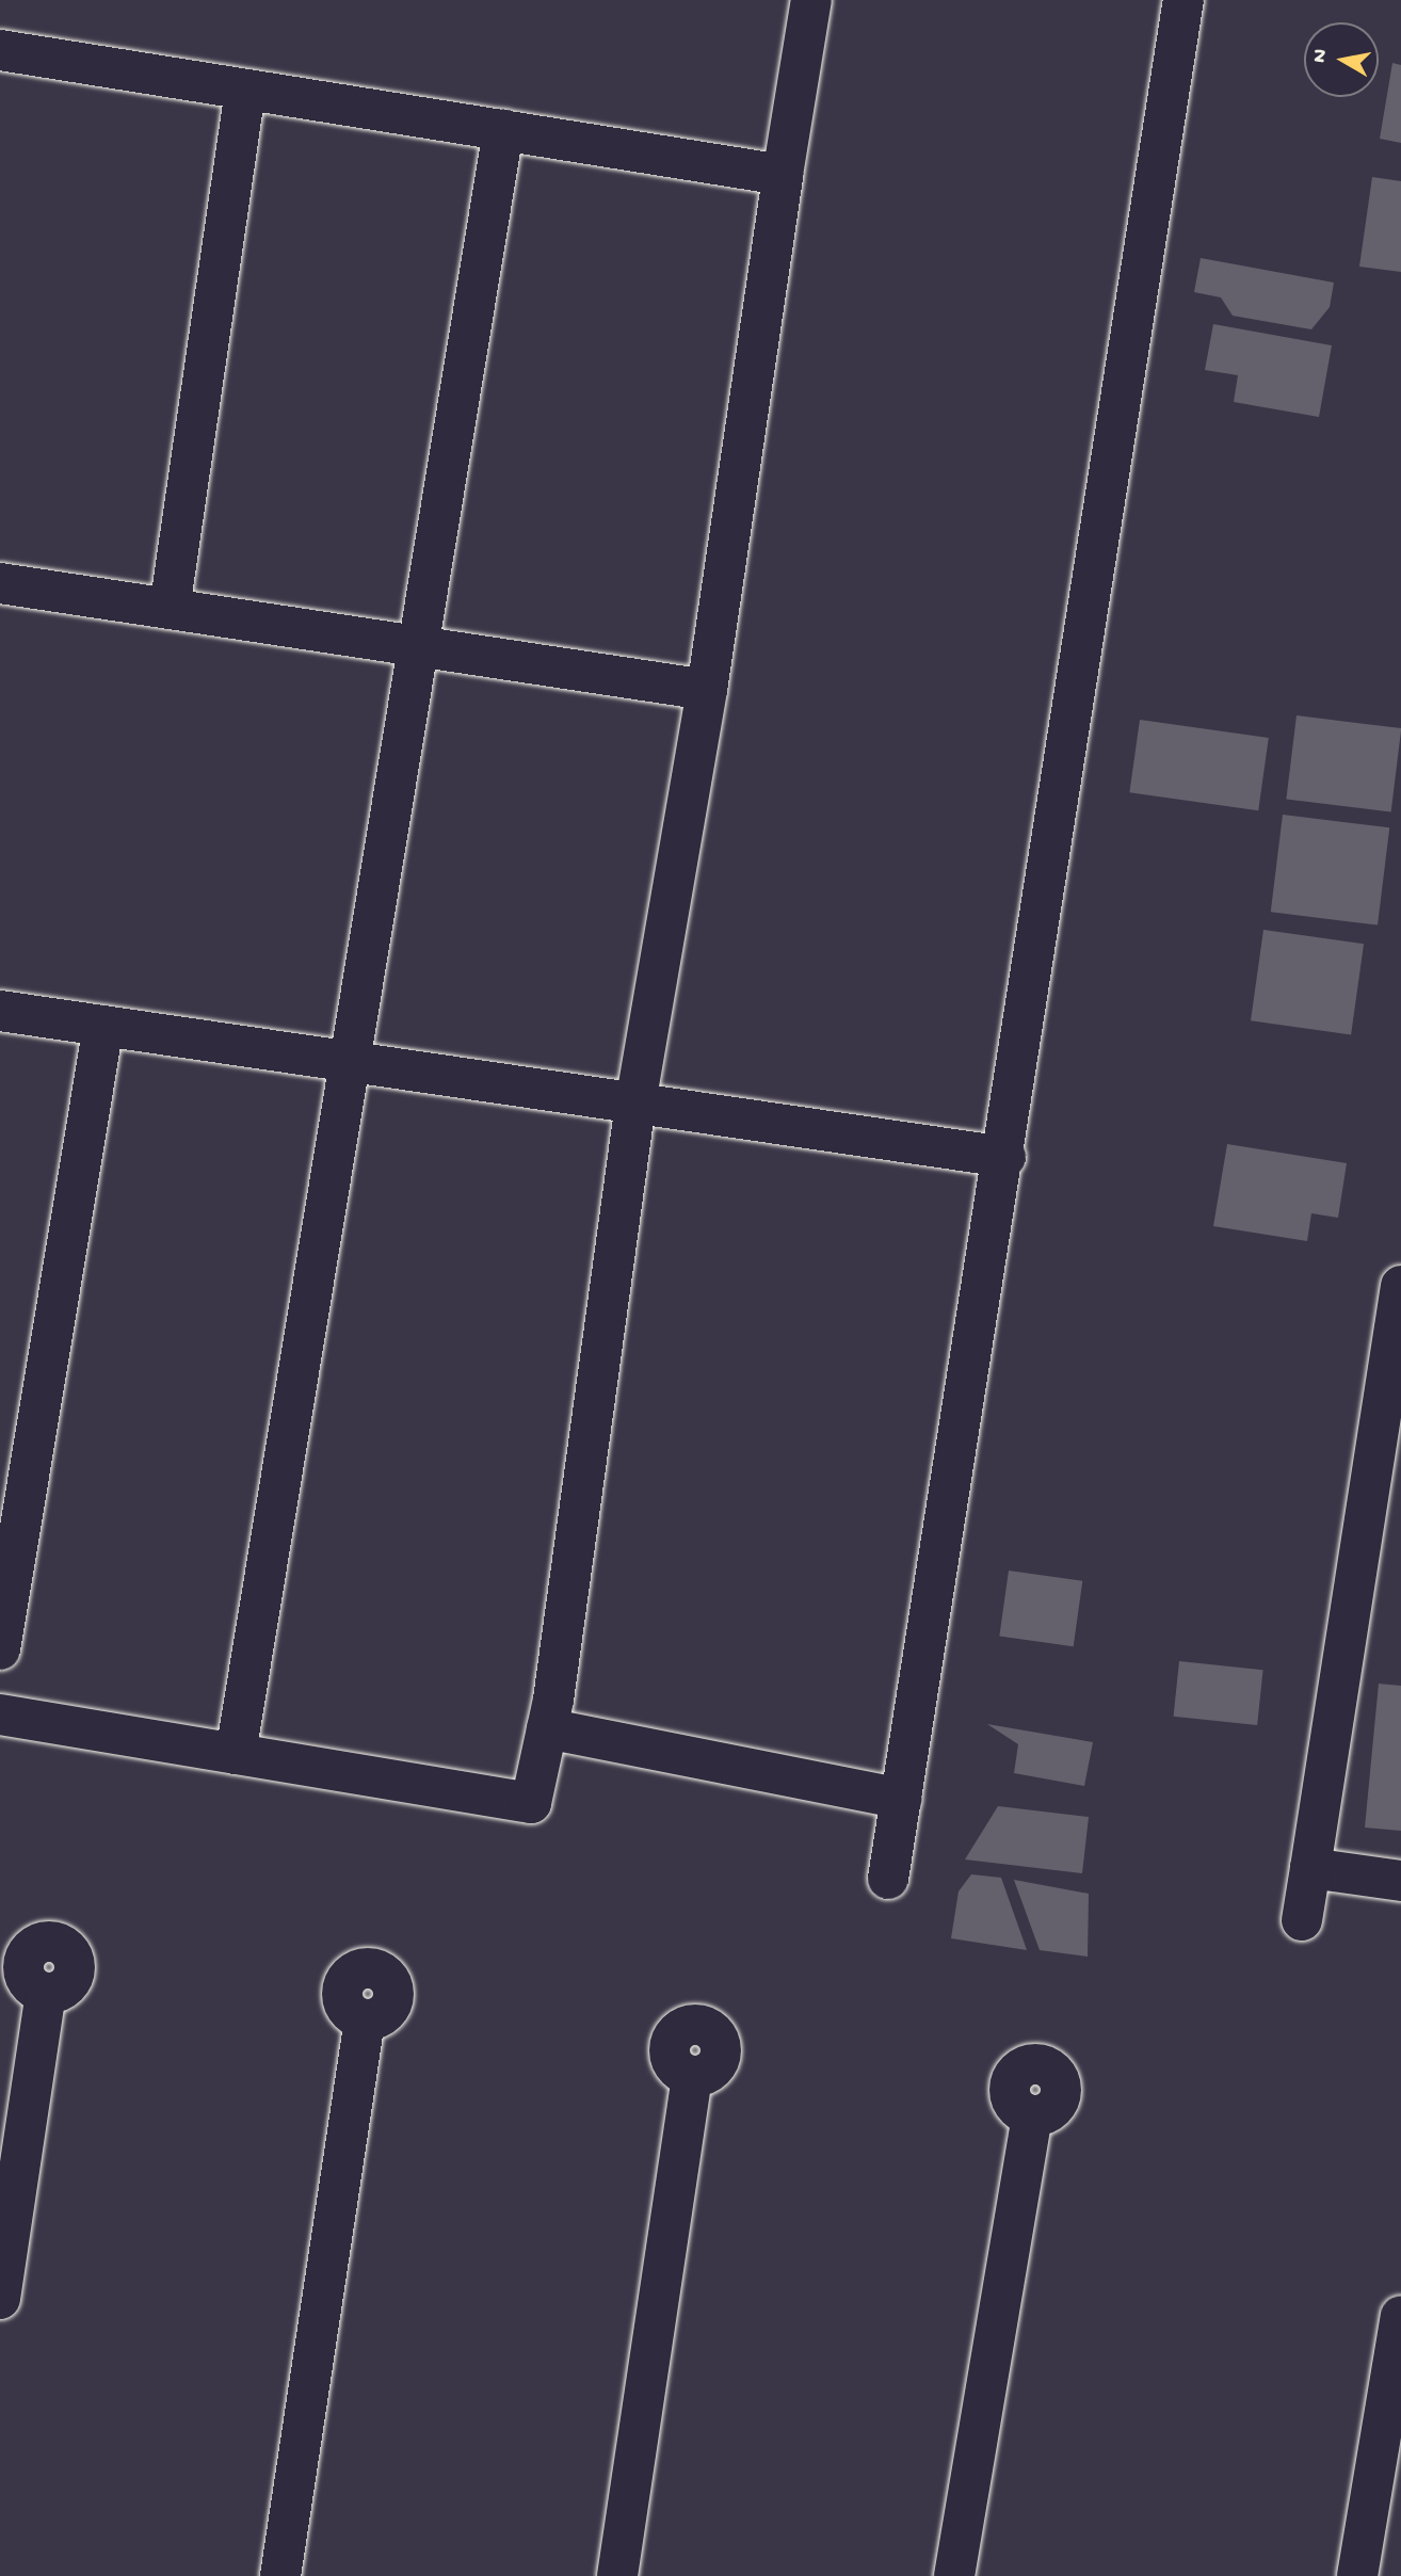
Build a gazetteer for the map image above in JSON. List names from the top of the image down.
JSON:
{
  "north": "left"
}
